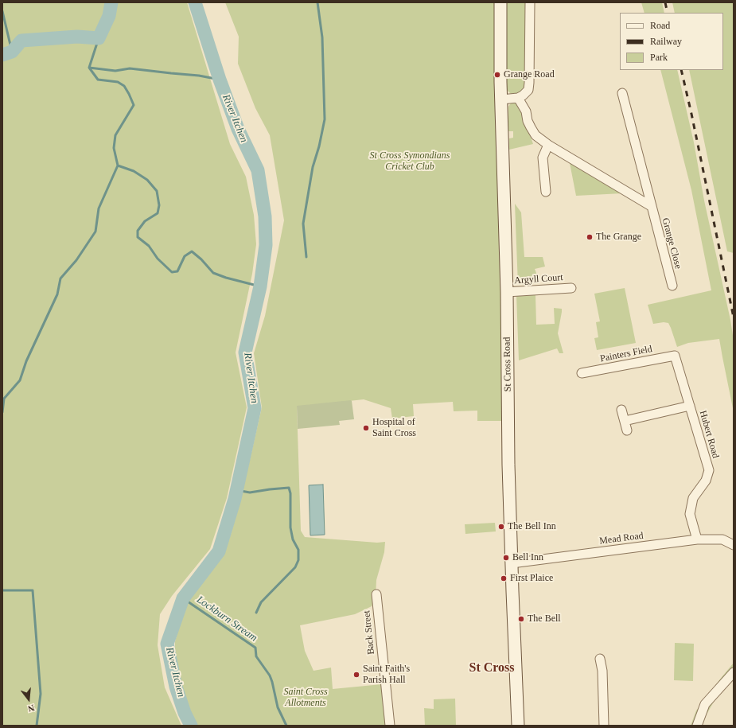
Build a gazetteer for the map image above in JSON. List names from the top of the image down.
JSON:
{
  "streets": {
    "main road": ["St Cross Road"],
    "street": [
      "Grange Close",
      "Argyll Court",
      "Painters Field",
      "Hubert Road",
      "Mead Road",
      "Back Street"
    ]
  },
  "crossings": [
    ["Argyll Court", "St Cross Road"],
    ["Painters Field", "Hubert Road"],
    ["St Cross Road", "Mead Road"],
    ["Hubert Road", "Mead Road"]
  ],
  "districts": ["St Cross"],
  "water": ["River Itchen", "Lockburn Stream"],
  "parks": ["St Cross Symondians Cricket Club", "Saint Cross Allotments"],
  "places": [
    "Grange Road",
    "The Grange",
    "Hospital of Saint Cross",
    "The Bell Inn",
    "Bell Inn",
    "First Plaice",
    "The Bell",
    "Saint Faith's Parish Hall"
  ],
  "legend": ["Road", "Railway", "Park"],
  "north": "bottom"
}
